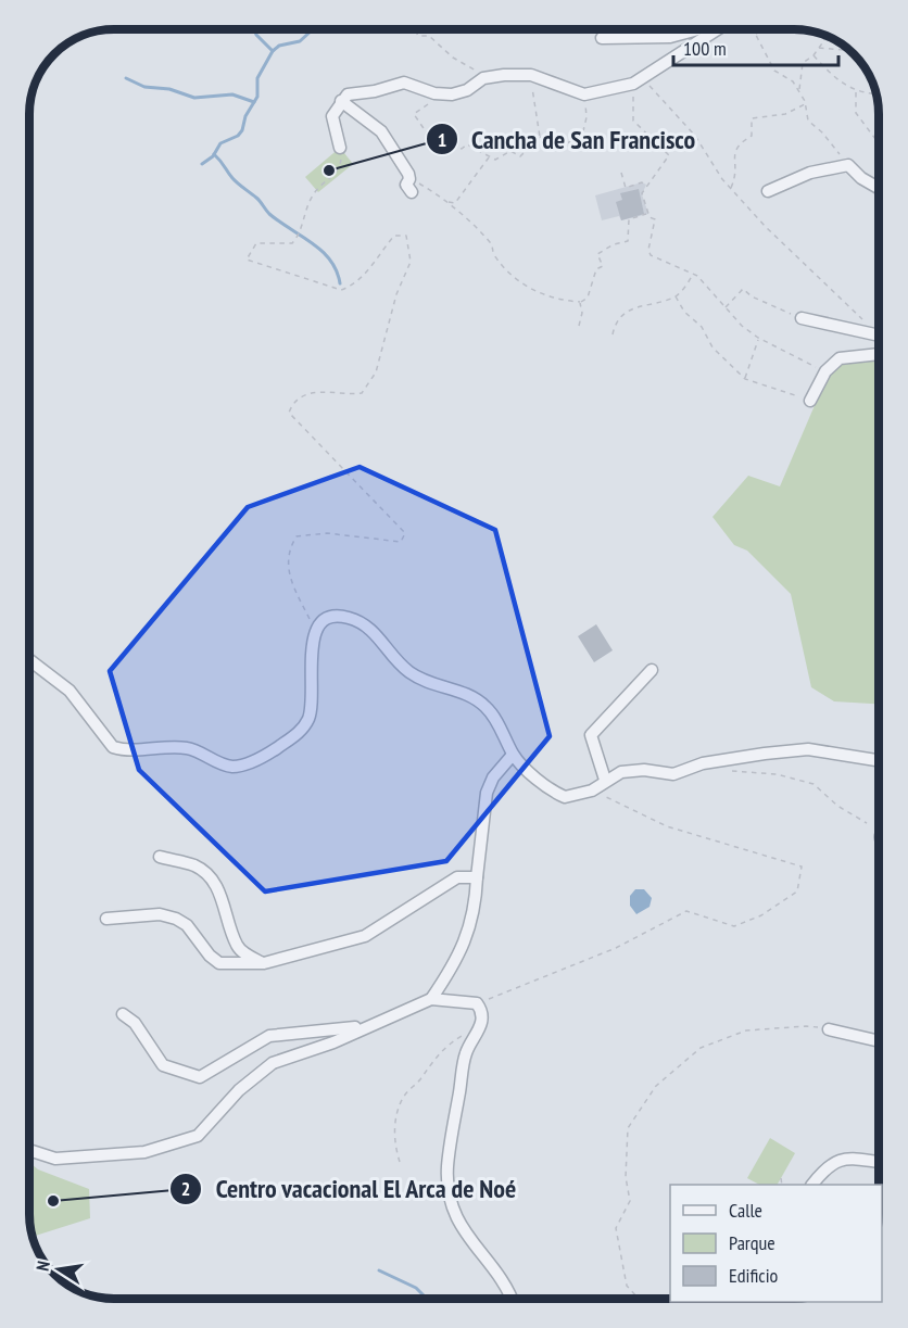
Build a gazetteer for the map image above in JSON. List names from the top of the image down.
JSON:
{
  "places": ["Cancha de San Francisco", "Centro vacacional El Arca de Noé"],
  "legend": ["Calle", "Parque", "Edificio"],
  "scale_bar": "100 m",
  "north": "left"
}
